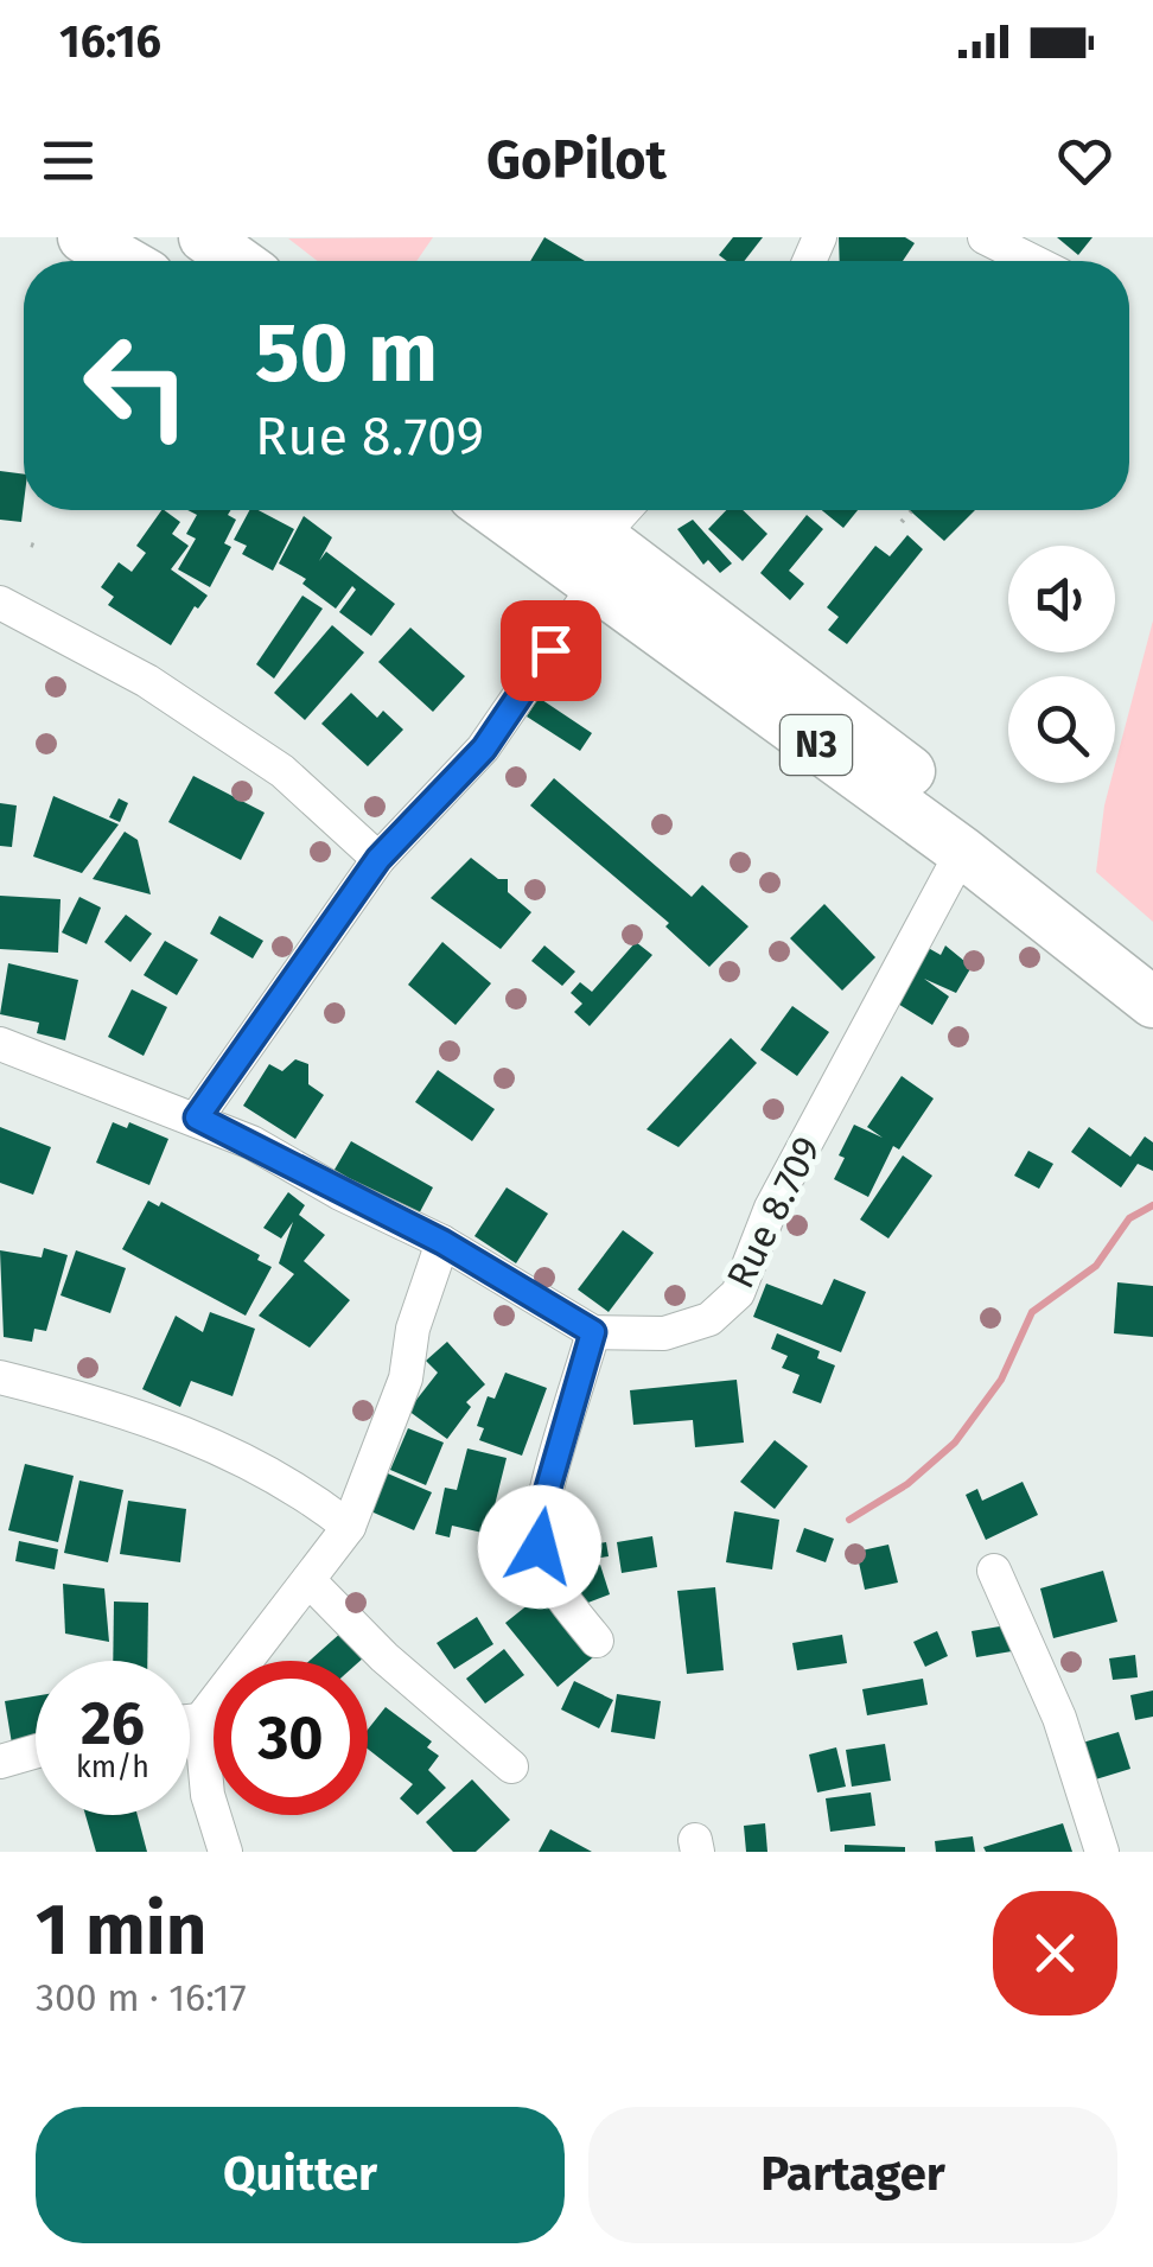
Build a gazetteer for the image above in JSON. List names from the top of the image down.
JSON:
{
  "streets": {
    "highway": ["N3"],
    "street": ["Rue 8.709"]
  },
  "crossings": [
    ["N3", "Rue 8.709"]
  ],
  "page": {
    "status": "16:16",
    "header": "GoPilot",
    "turn": ["50 m", "Rue 8.709"],
    "speed": "26 km/h",
    "limit": "30",
    "heading": ["1 min", "300 m · 16:17"],
    "buttons": ["Quitter", "Partager"]
  }
}
